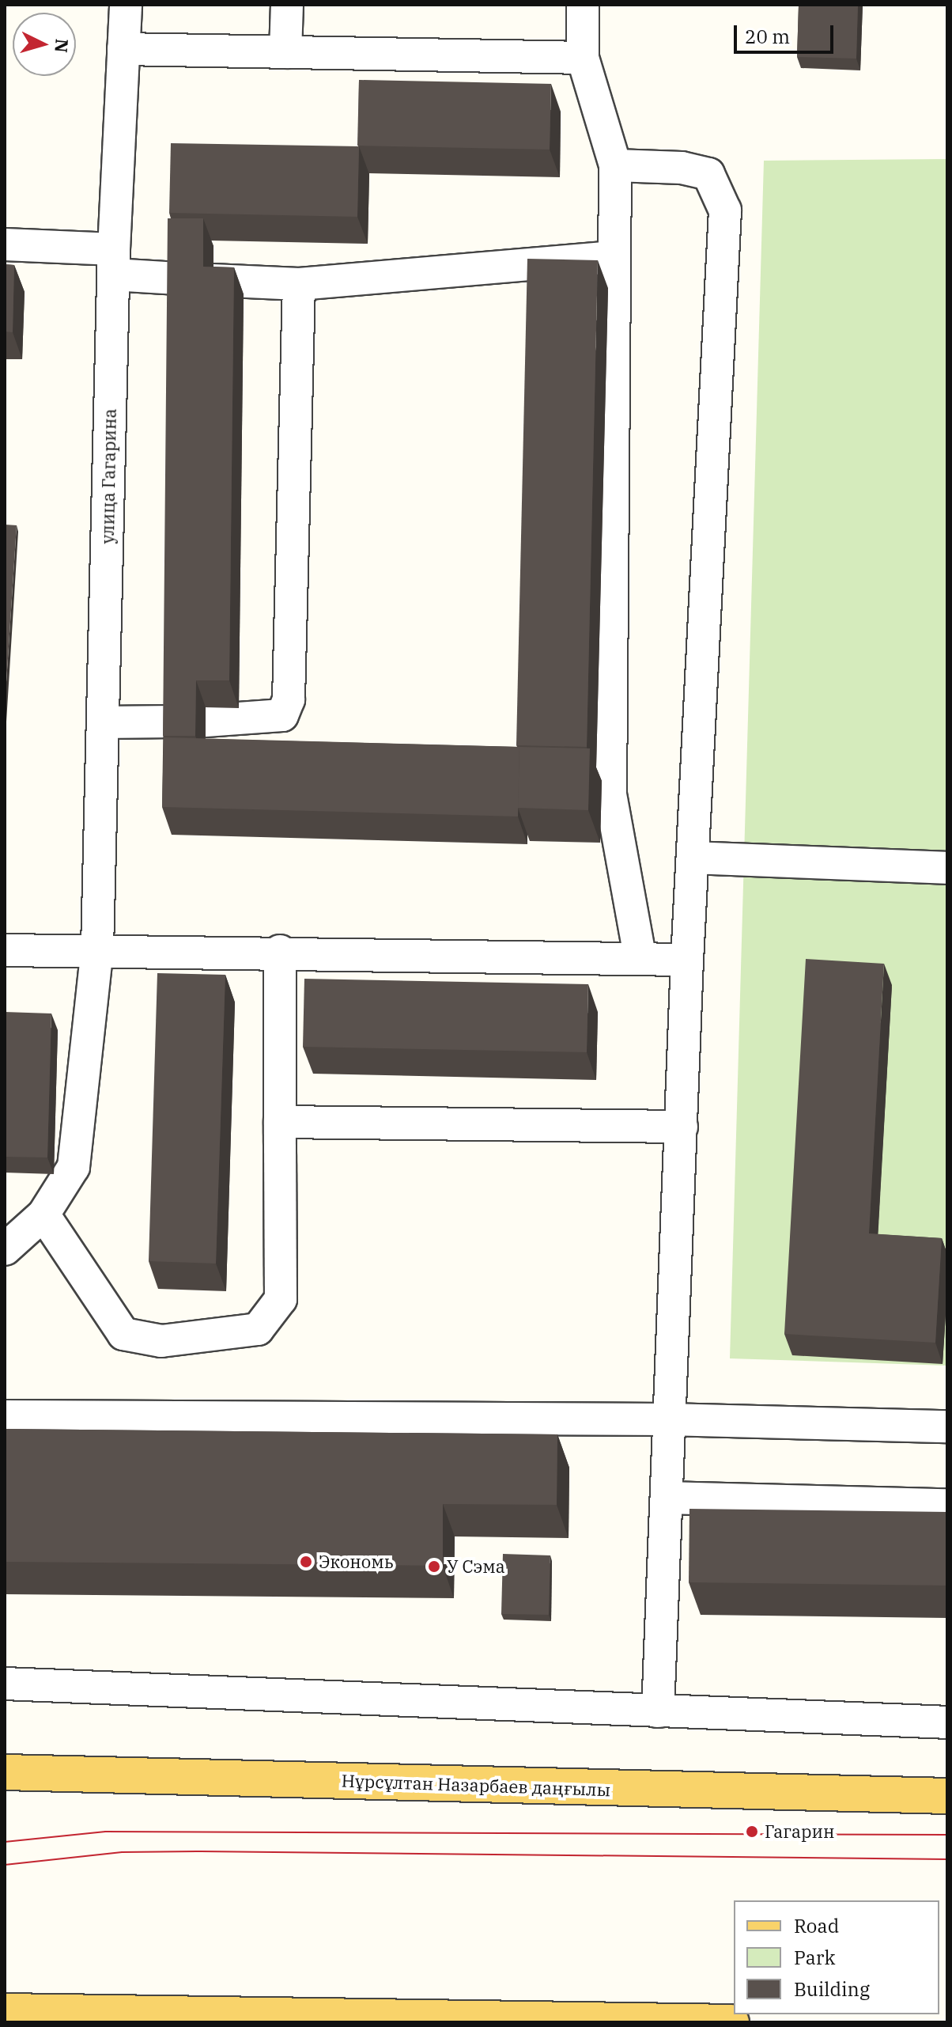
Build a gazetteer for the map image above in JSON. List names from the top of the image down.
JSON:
{
  "streets": {
    "main road": ["Нұрсұлтан Назарбаев даңғылы"],
    "street": ["улица Гагарина"]
  },
  "places": ["Экономь", "У Сэма", "Гагарин"],
  "legend": ["Road", "Park", "Building"],
  "scale_bar": "20 m",
  "north": "right"
}
